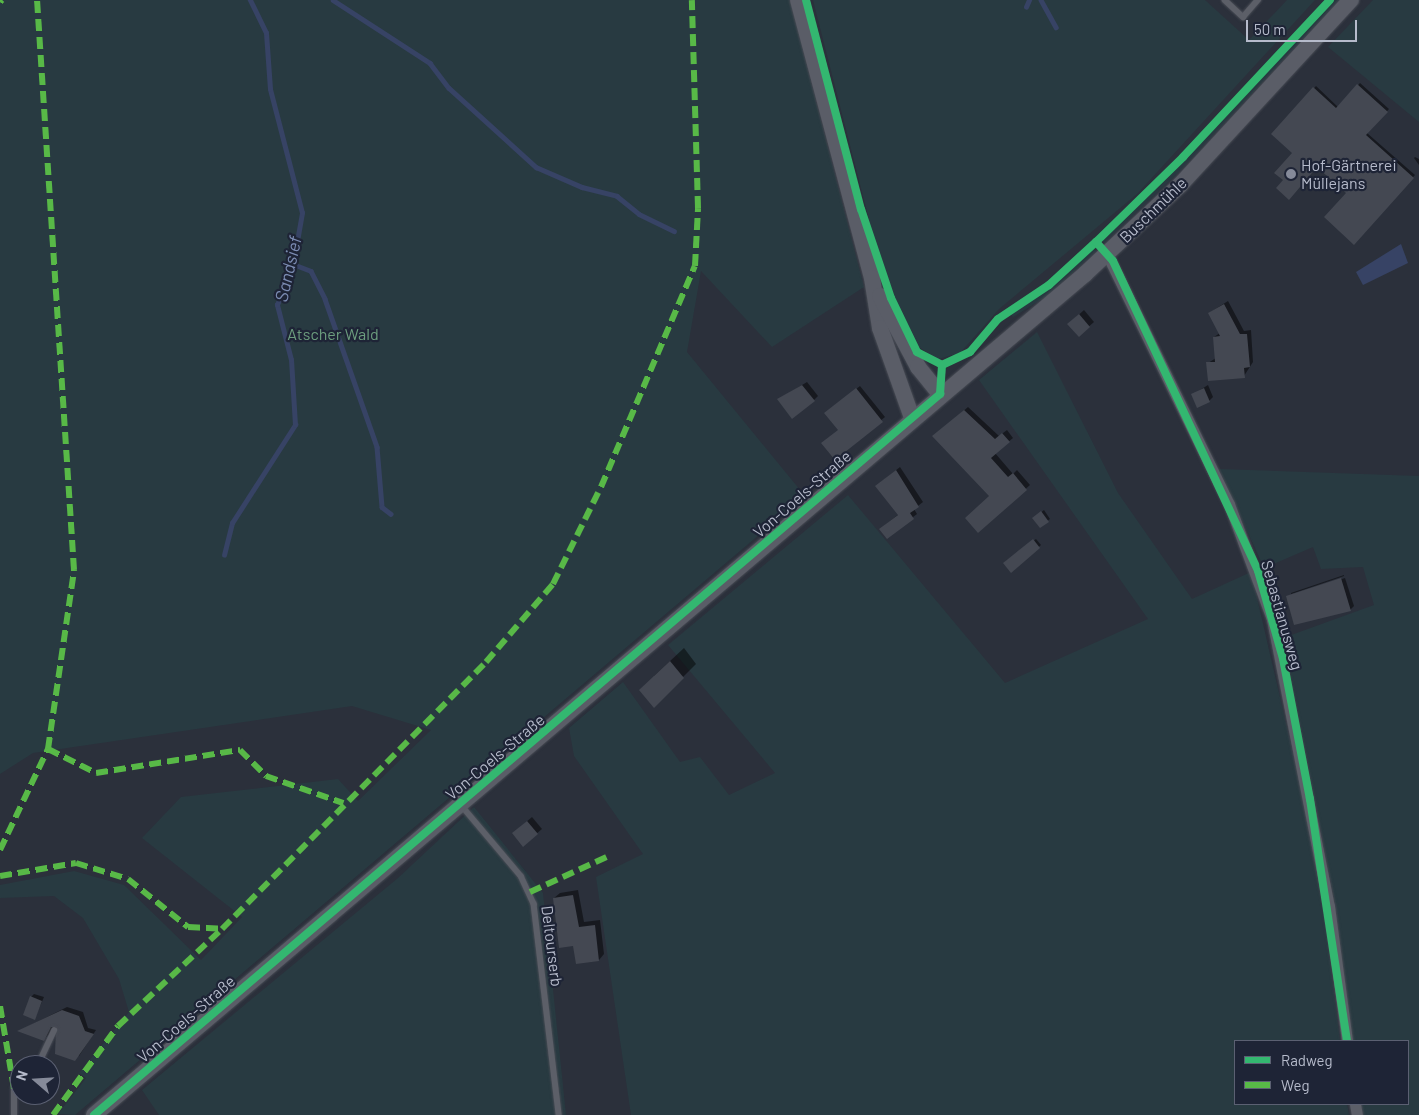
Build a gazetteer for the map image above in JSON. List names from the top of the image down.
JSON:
{
  "streets": {
    "main road": ["Buschmühle", "Von-Coels-Straße"],
    "street": ["Sebastianusweg"],
    "lane": ["Deltourserb"]
  },
  "crossings": [
    ["Buschmühle", "Von-Coels-Straße"],
    ["Buschmühle", "Sebastianusweg"],
    ["Von-Coels-Straße", "Deltourserb"]
  ],
  "water": ["Sandsief"],
  "parks": ["Atscher Wald"],
  "places": ["Hof-Gärtnerei Müllejans"],
  "legend": ["Radweg", "Weg"],
  "scale_bar": "50 m",
  "north": "left"
}
